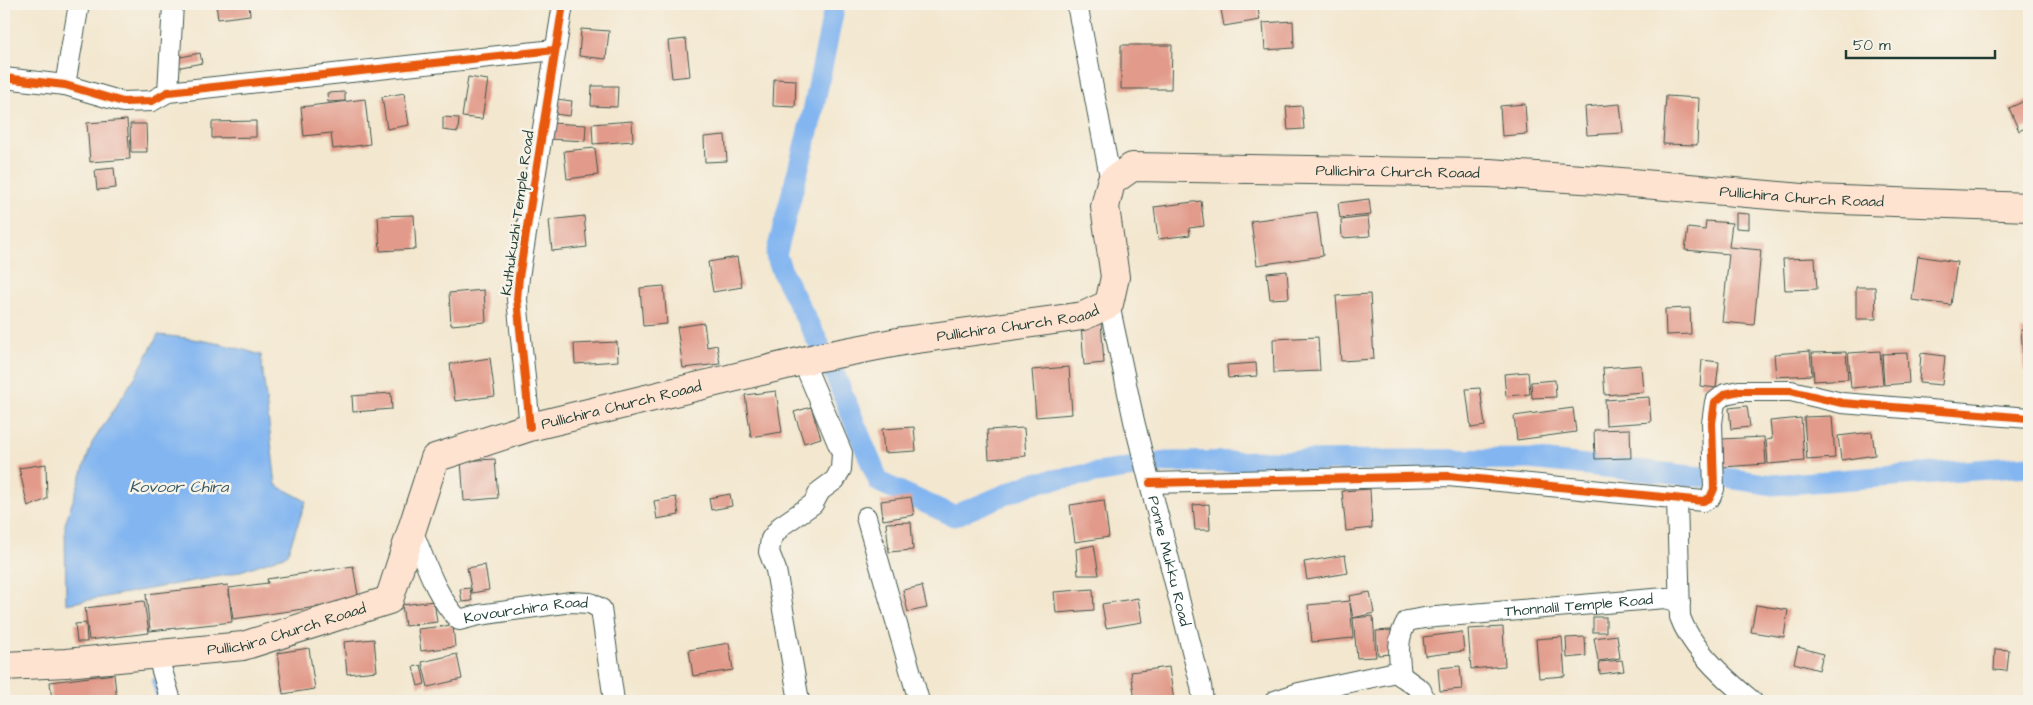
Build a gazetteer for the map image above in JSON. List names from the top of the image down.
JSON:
{
  "streets": {
    "main road": ["Pullichira Church Roaad"],
    "street": [
      "Kuthukuzhi Temple Road",
      "Ponne Mukku Road",
      "Thonnalil Temple Road",
      "Kovourchira Road"
    ]
  },
  "crossings": [
    ["Pullichira Church Roaad", "Kuthukuzhi Temple Road"],
    ["Pullichira Church Roaad", "Ponne Mukku Road"],
    ["Pullichira Church Roaad", "Kovourchira Road"]
  ],
  "water": ["Kovoor Chira"],
  "scale_bar": "50 m"
}
